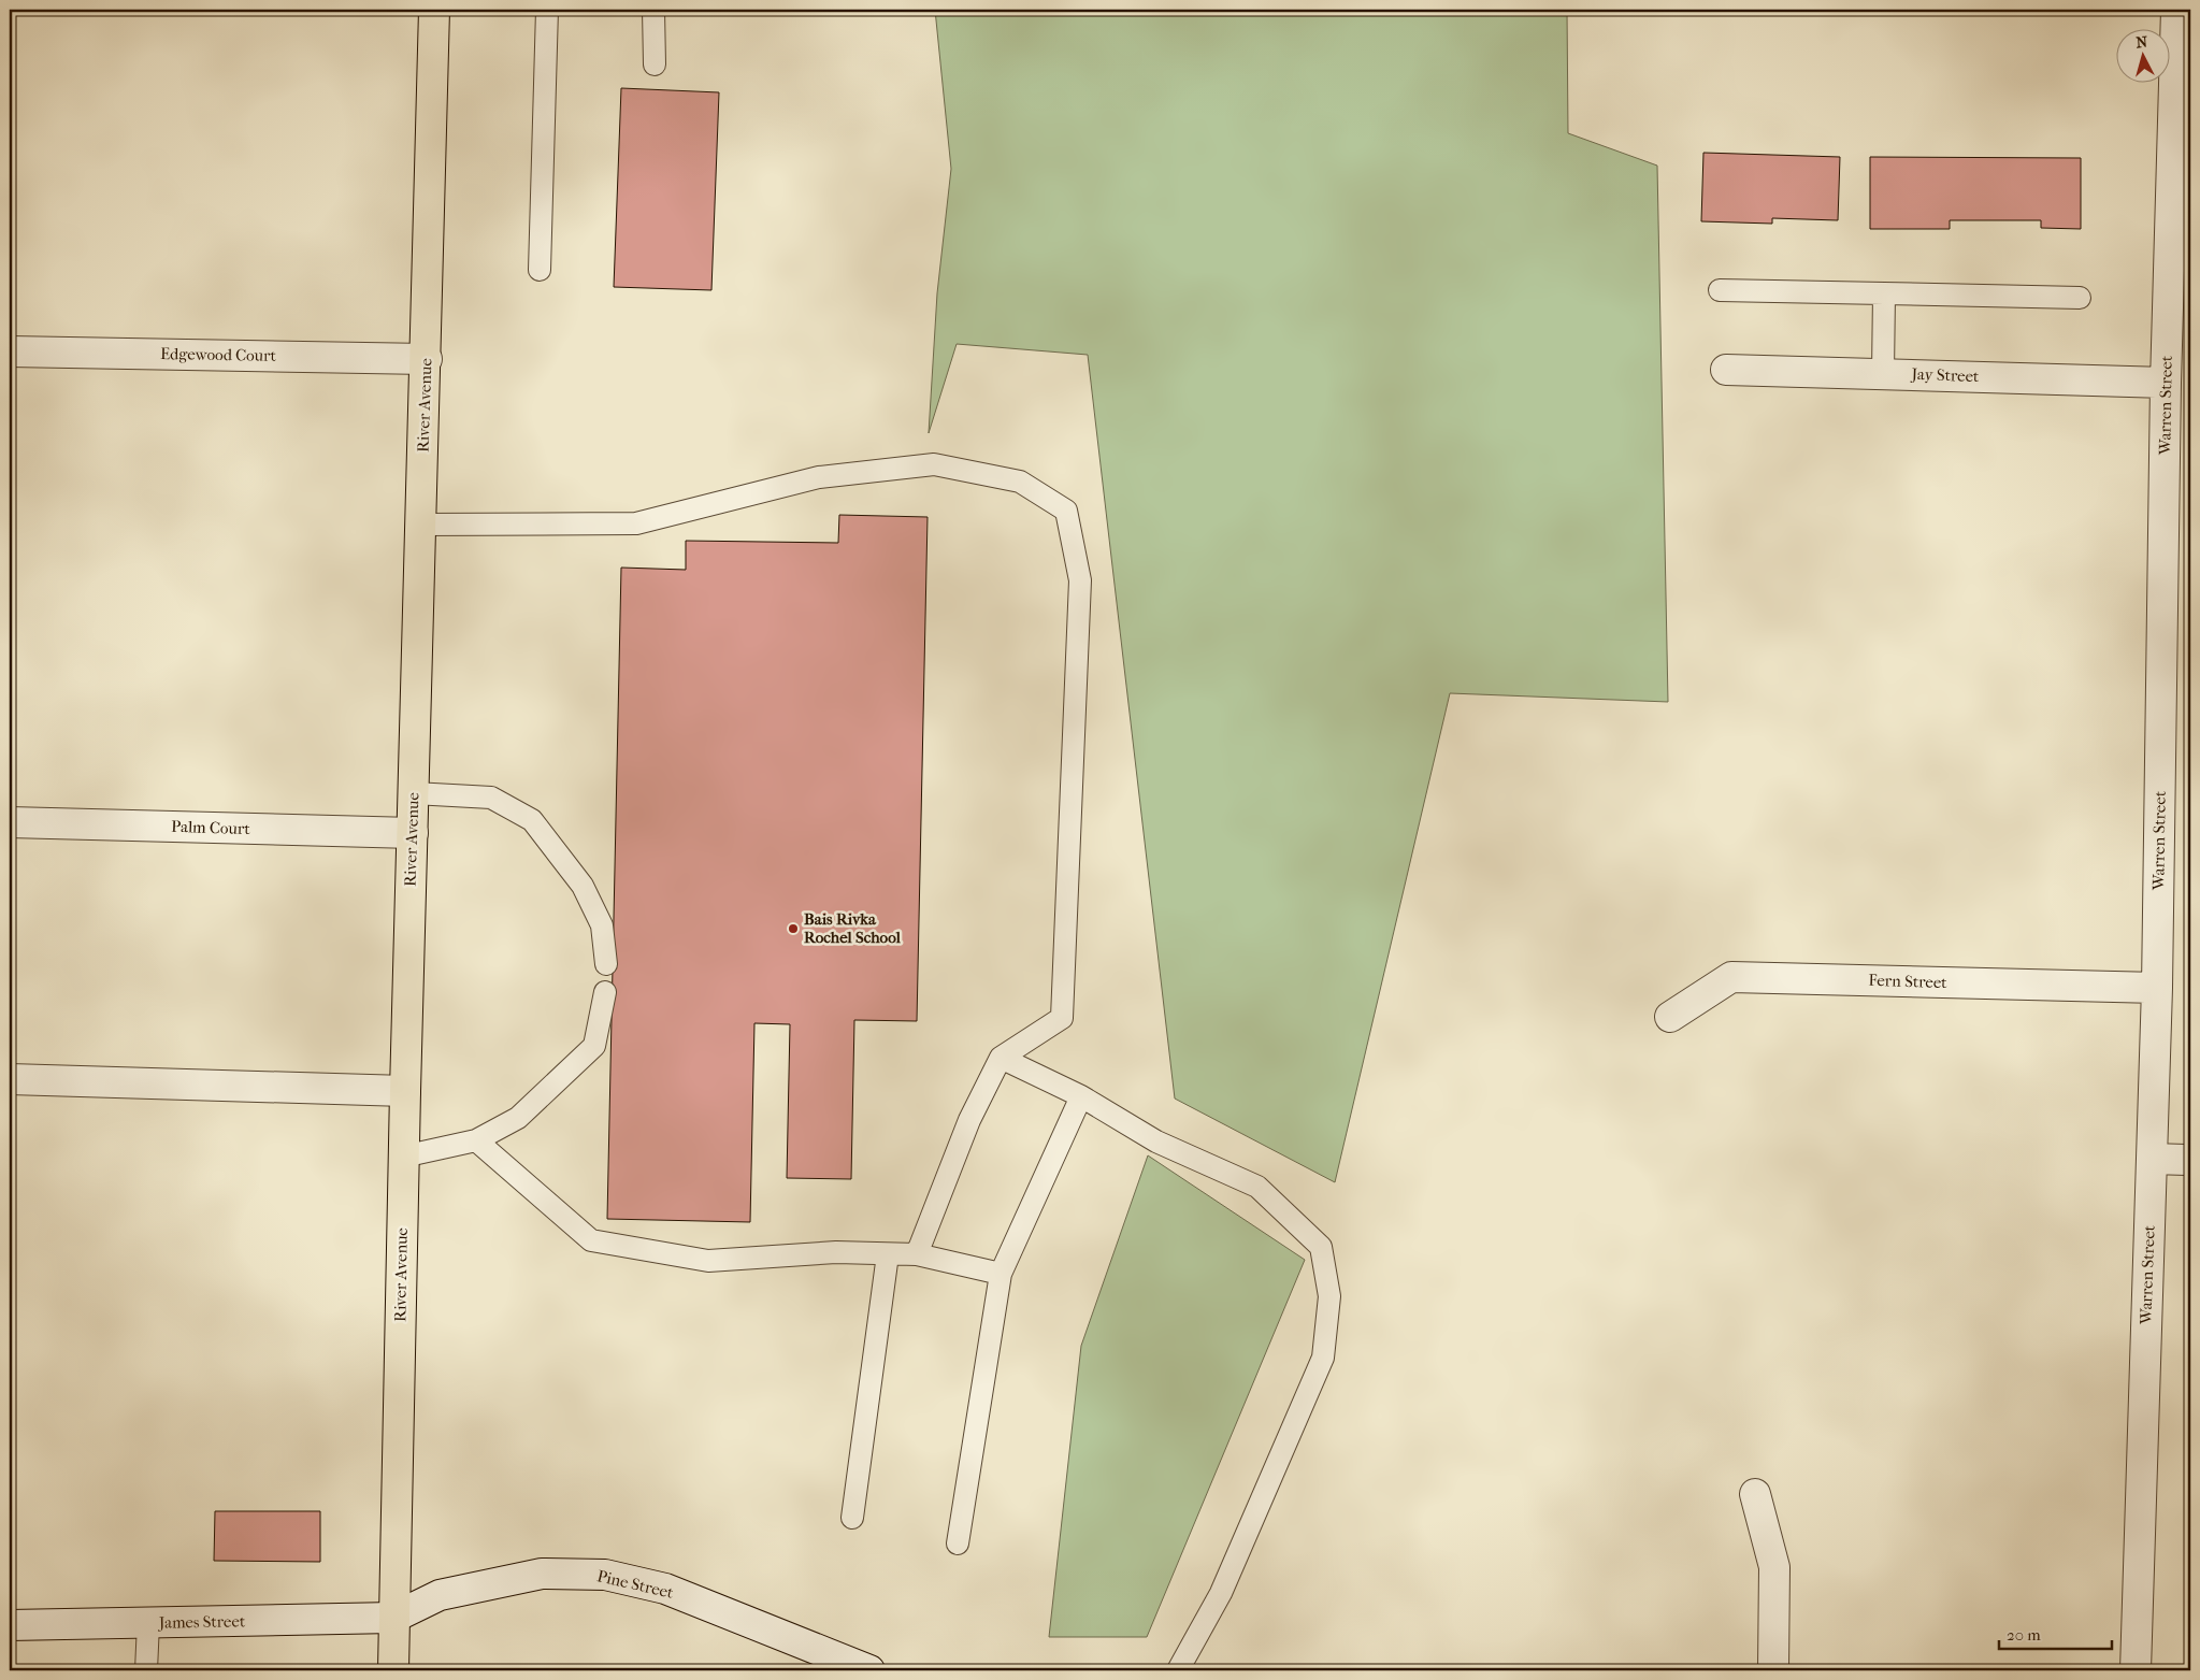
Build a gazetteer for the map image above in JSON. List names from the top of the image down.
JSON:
{
  "streets": {
    "highway": ["River Avenue"],
    "street": [
      "Edgewood Court",
      "Jay Street",
      "Warren Street",
      "Palm Court",
      "Fern Street",
      "Pine Street",
      "James Street"
    ]
  },
  "crossings": [
    ["Edgewood Court", "River Avenue"],
    ["Jay Street", "Warren Street"],
    ["River Avenue", "Palm Court"],
    ["River Avenue", "Pine Street"],
    ["River Avenue", "James Street"],
    ["Warren Street", "Fern Street"],
    ["Pine Street", "James Street"]
  ],
  "places": ["Bais Rivka Rochel School"],
  "scale_bar": "20 m",
  "north": "top"
}
